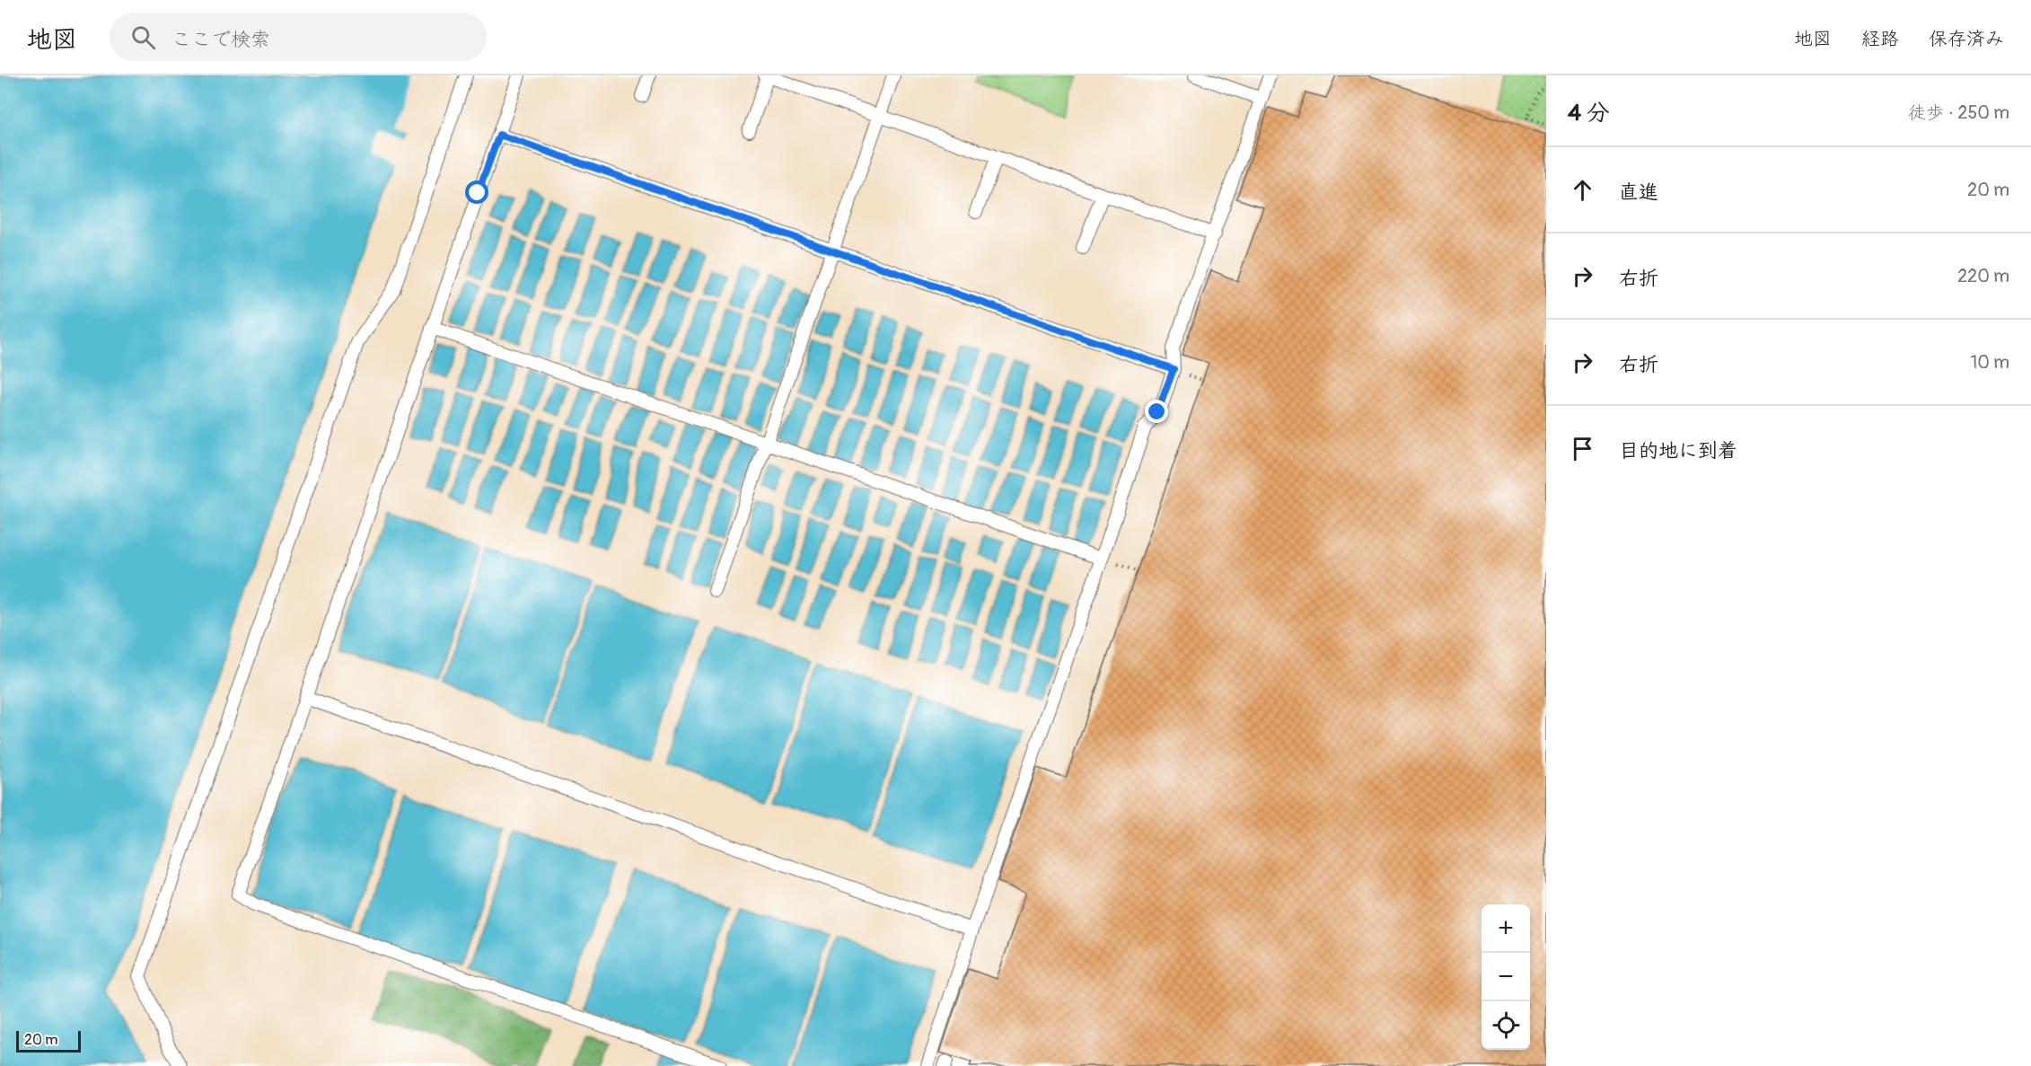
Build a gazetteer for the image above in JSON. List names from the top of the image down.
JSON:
{
  "scale_bar": "20 m",
  "page": {
    "header": "地図",
    "search": "ここで検索",
    "nav": ["地図", "経路", "保存済み"],
    "heading": ["4 分", "徒歩 · 250 m"],
    "list": [
      ["直進", "20 m"],
      ["右折", "220 m"],
      ["右折", "10 m"],
      "目的地に到着"
    ],
    "map_buttons": ["+", "−"],
    "scale": "20 m"
  }
}
